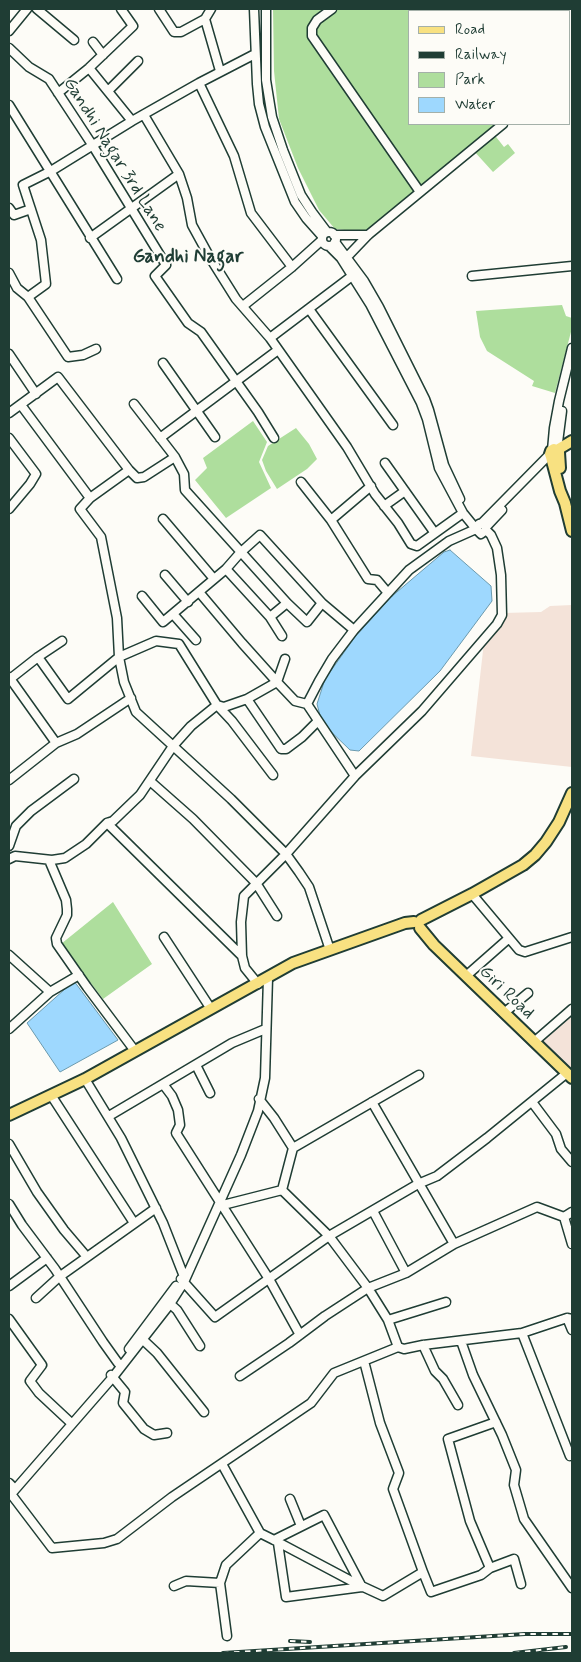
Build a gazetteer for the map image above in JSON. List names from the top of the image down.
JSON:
{
  "streets": {
    "main road": ["Giri Road"],
    "street": ["Gandhi Nagar 3rd Lane"]
  },
  "districts": ["Gandhi Nagar"],
  "legend": [
    "Road",
    "Railway",
    "Park",
    "Water"
  ]
}
